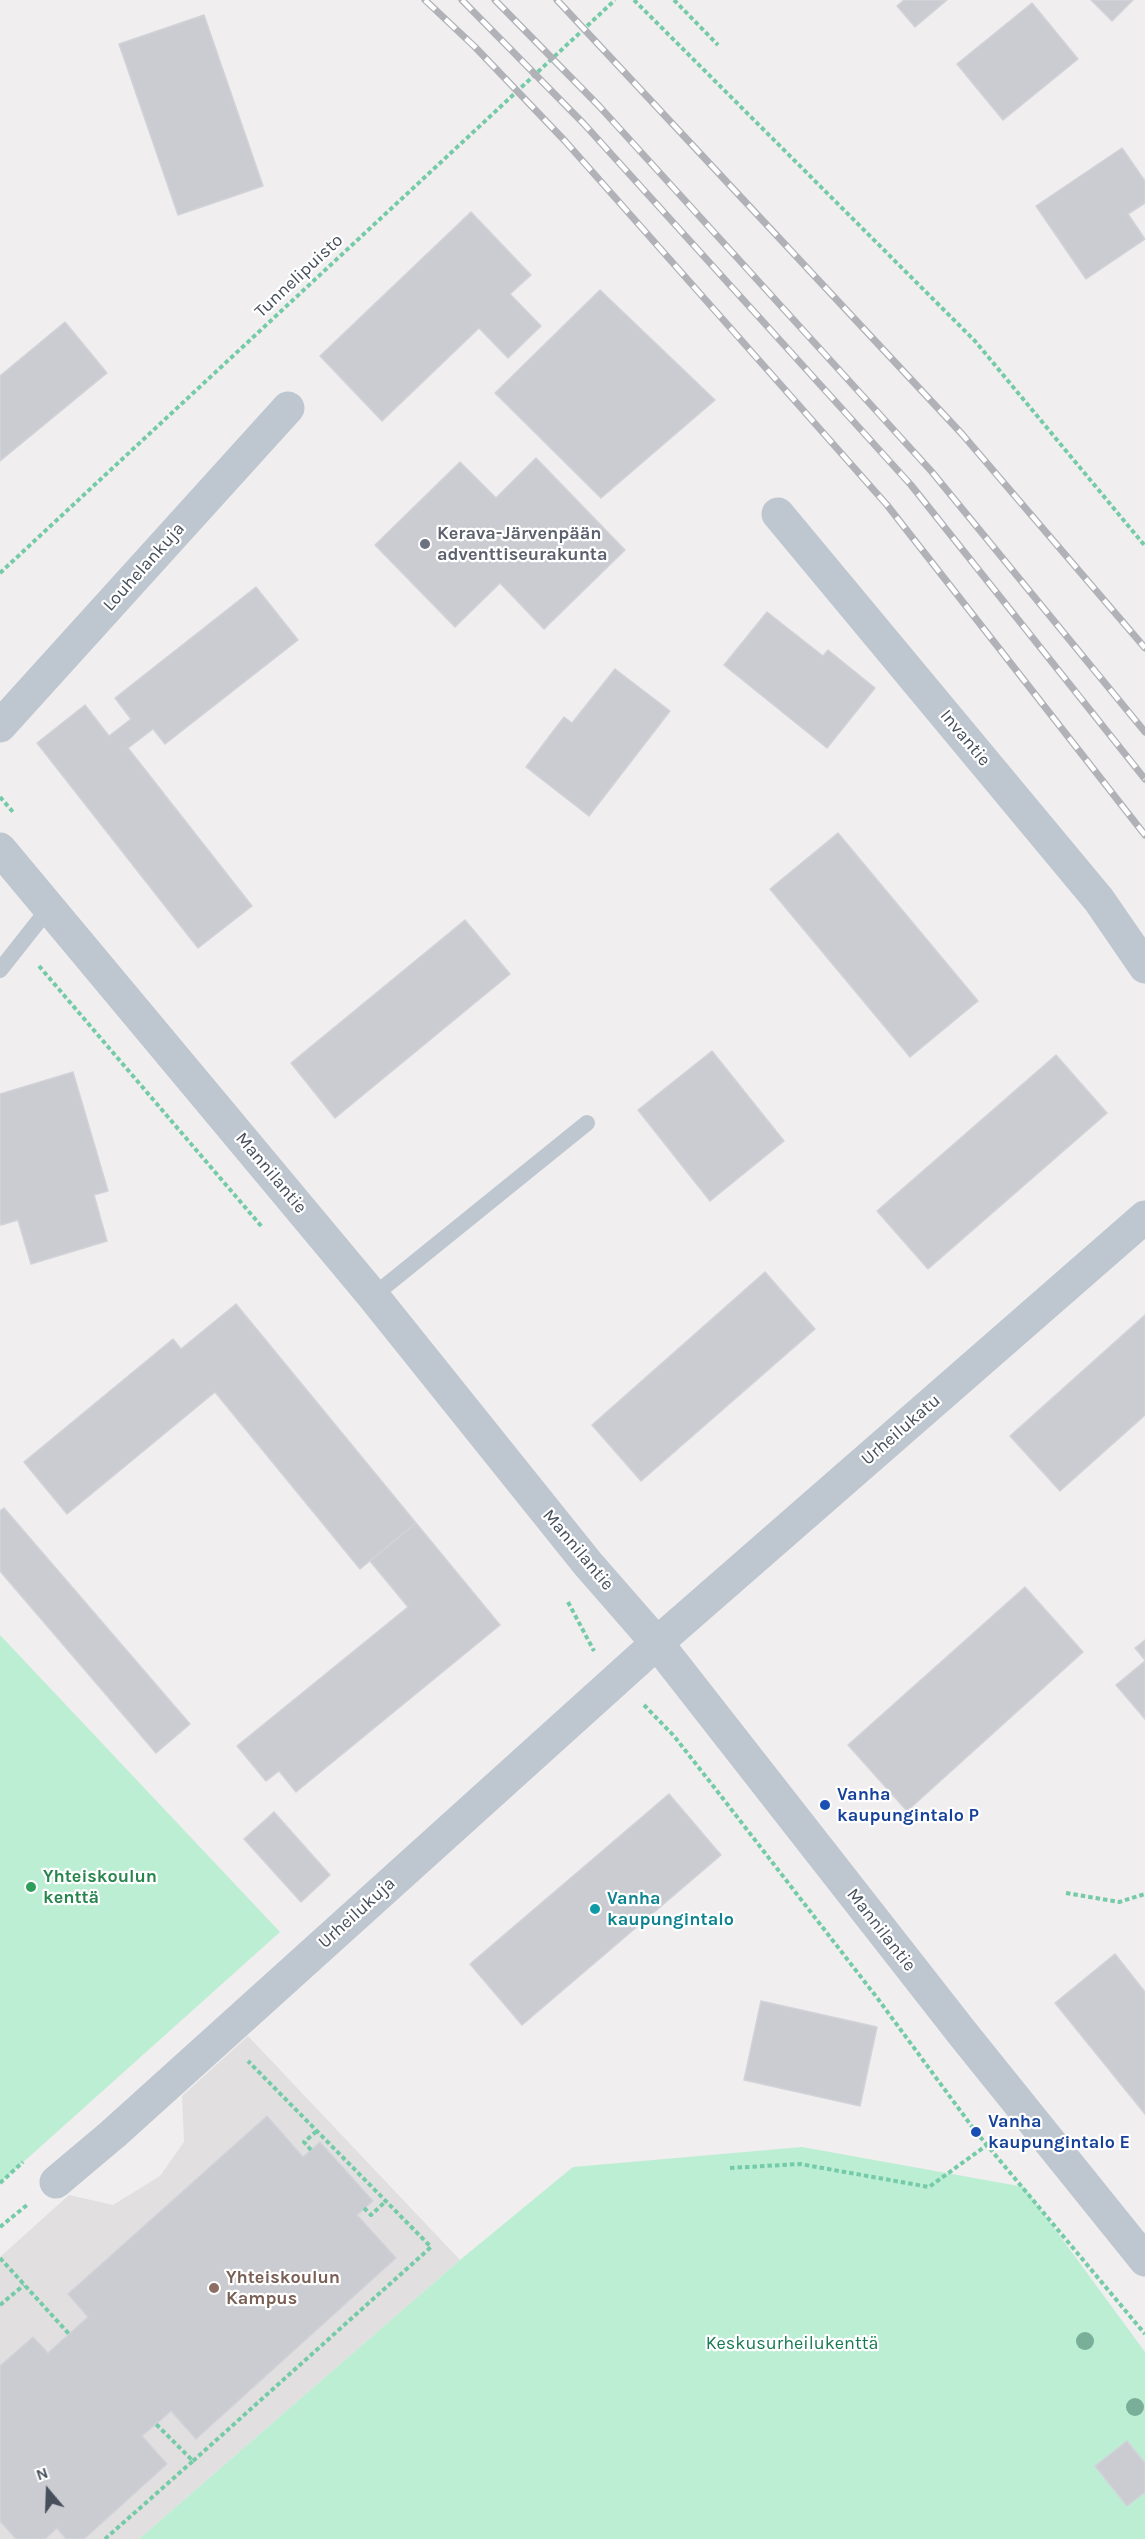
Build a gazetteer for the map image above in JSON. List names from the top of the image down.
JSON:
{
  "streets": {
    "street": [
      "Louhelankuja",
      "Invantie",
      "Mannilantie",
      "Urheilukatu",
      "Urheilukuja"
    ],
    "path": ["Tunnelipuisto"]
  },
  "crossings": [
    ["Mannilantie", "Urheilukatu"],
    ["Mannilantie", "Urheilukuja"],
    ["Urheilukatu", "Urheilukuja"]
  ],
  "parks": ["Keskusurheilukenttä"],
  "places": [
    "Kerava-Järvenpään adventtiseurakunta",
    "Vanha kaupungintalo P",
    "Yhteiskoulun kenttä",
    "Vanha kaupungintalo",
    "Vanha kaupungintalo E",
    "Yhteiskoulun Kampus"
  ],
  "north": "top"
}
